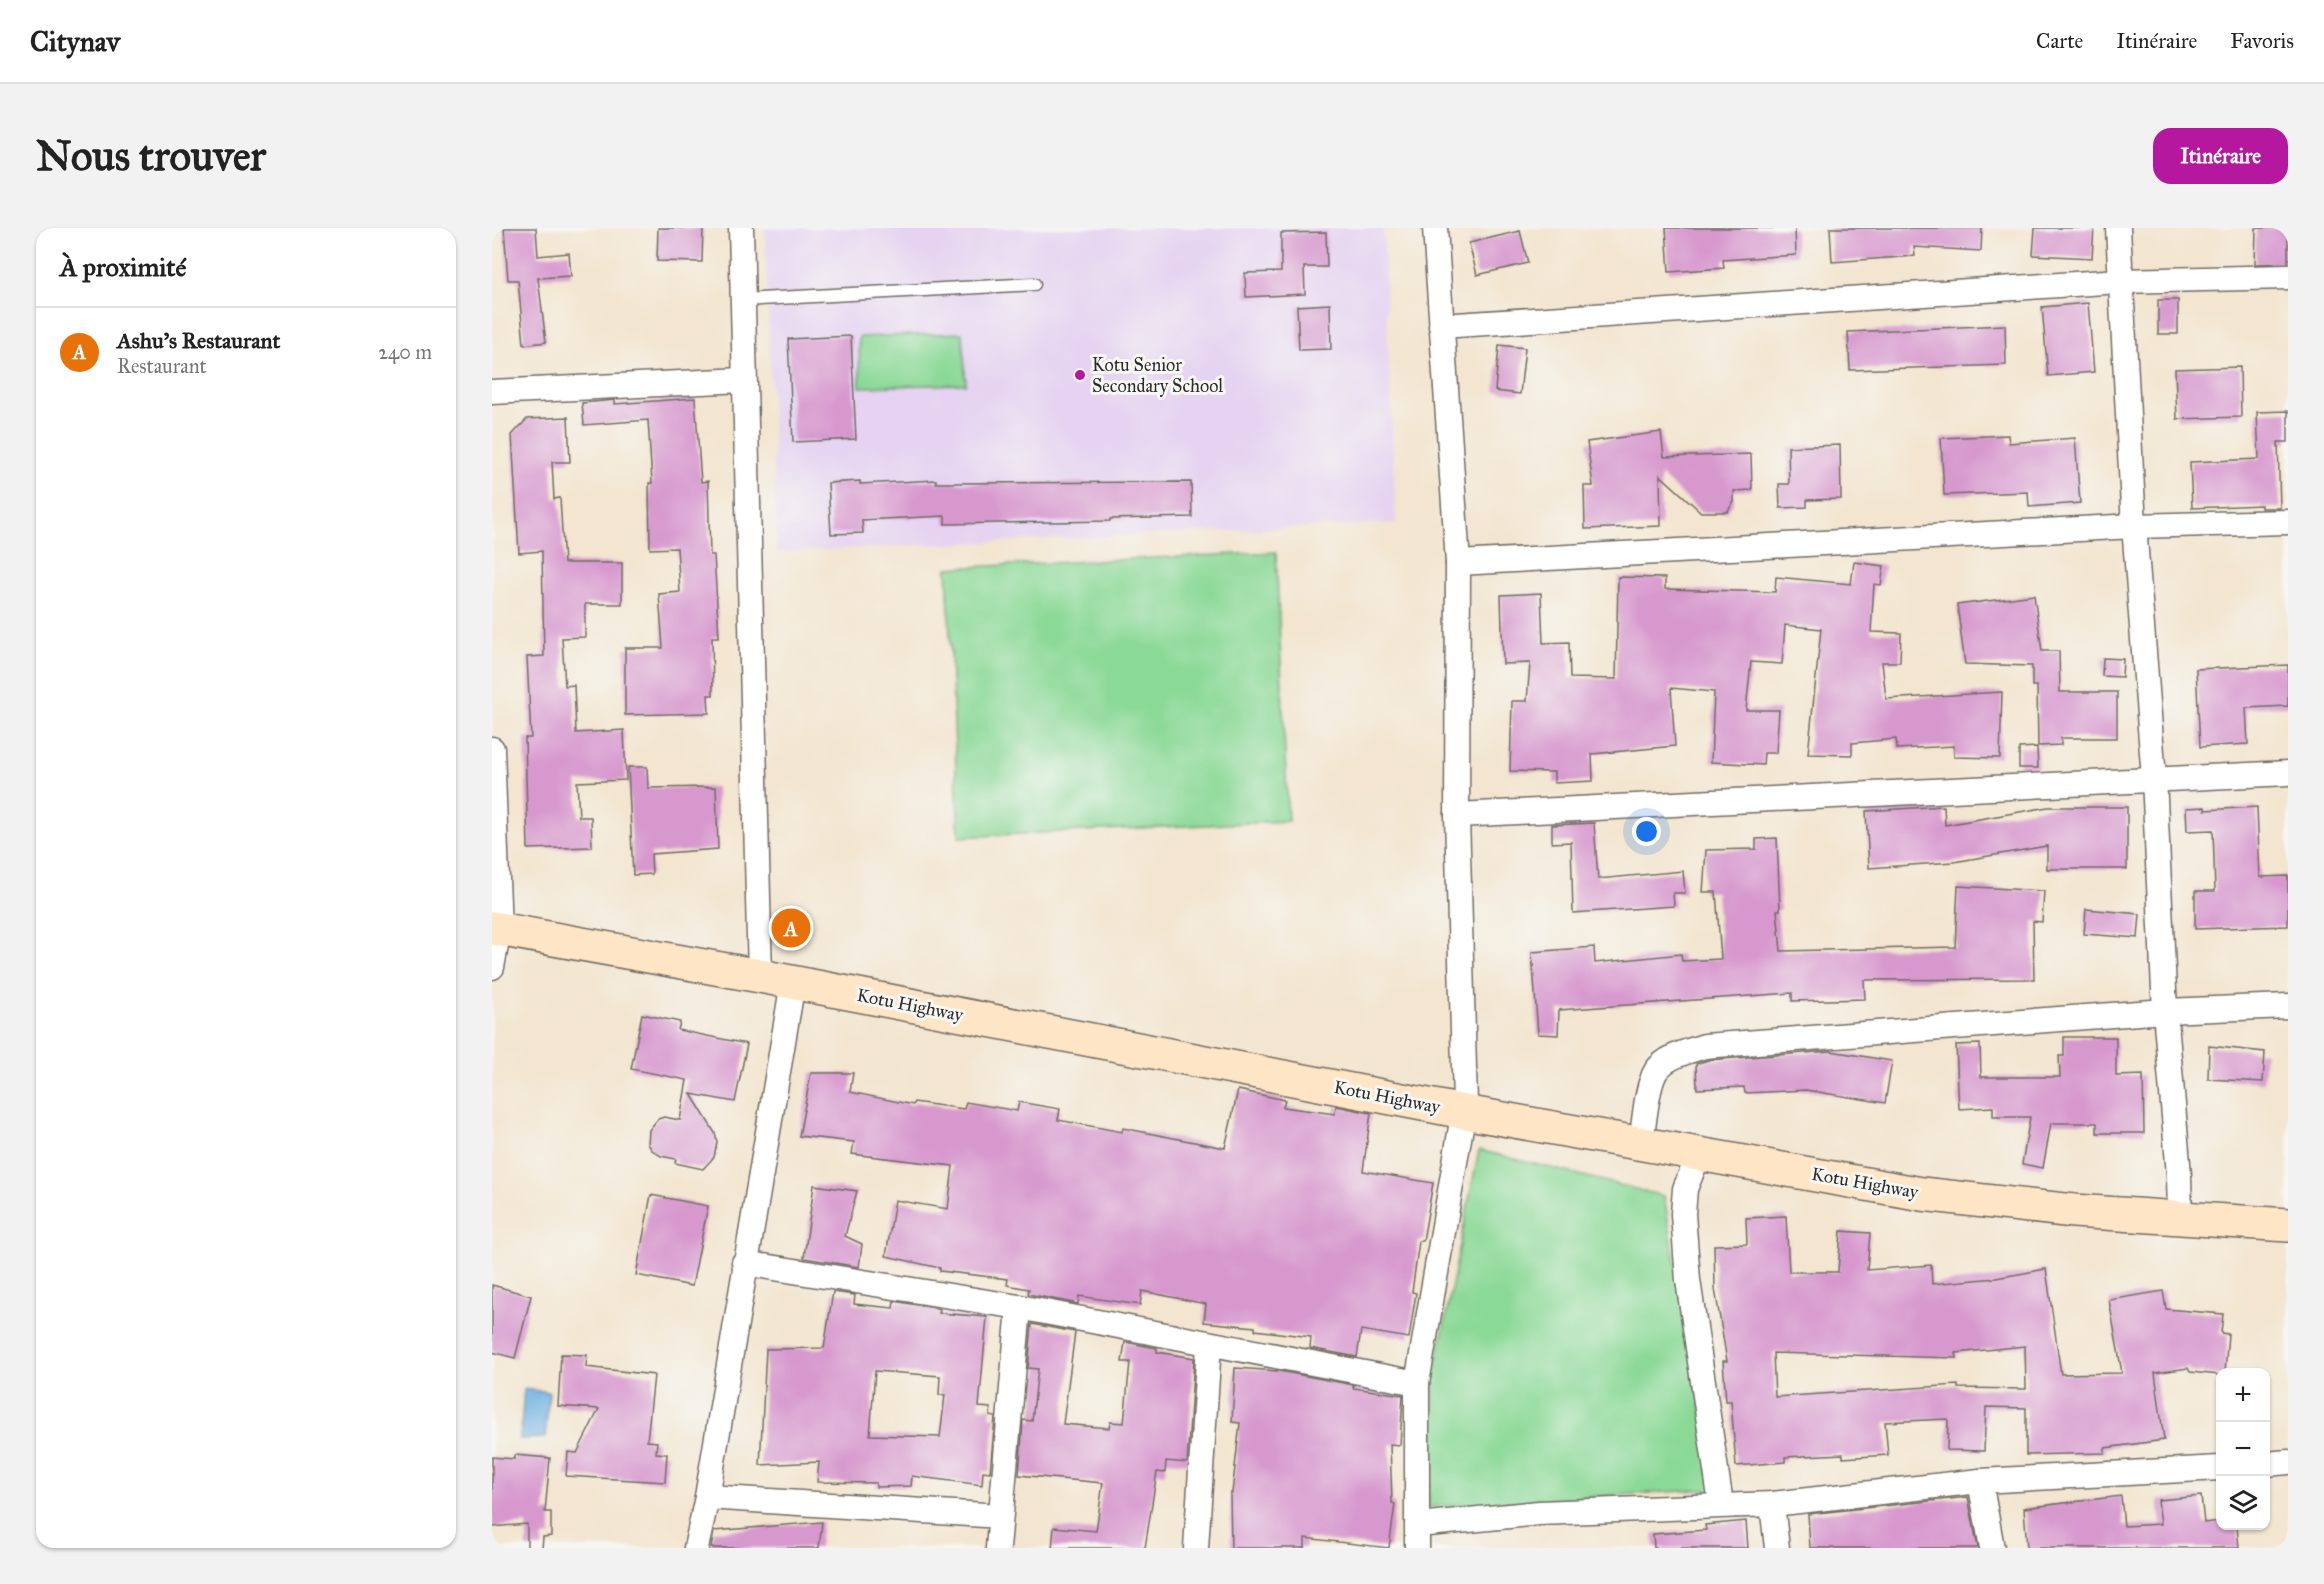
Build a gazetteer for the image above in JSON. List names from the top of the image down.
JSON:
{
  "streets": {
    "street": ["Kotu Highway"]
  },
  "places": ["Kotu Senior Secondary School"],
  "page": {
    "header": "Citynav",
    "nav": ["Carte", "Itinéraire", "Favoris"],
    "buttons": "Itinéraire",
    "title": "Nous trouver",
    "heading": "À proximité",
    "list": [
      {
        "mark": "A",
        "name": "Ashu's Restaurant",
        "note": "Restaurant",
        "value": "240 m"
      }
    ],
    "pins": "A",
    "map_buttons": ["+", "−"]
  }
}
